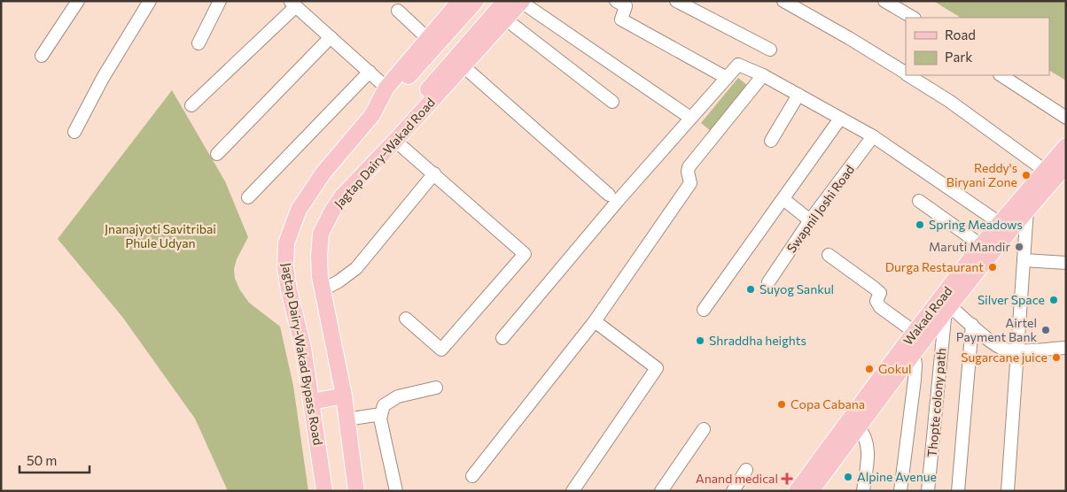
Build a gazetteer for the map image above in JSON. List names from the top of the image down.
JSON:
{
  "streets": {
    "main road": ["Jagtap Dairy-Wakad Road", "Wakad Road", "Jagtap Dairy-Wakad Bypass Road"],
    "street": ["Swapnil Joshi Road", "Thopte colony path"]
  },
  "crossings": [
    ["Wakad Road", "Thopte colony path"]
  ],
  "parks": ["Jnanajyoti Savitribai Phule Udyan"],
  "places": {
    "other": [
      "Reddy's Biryani Zone",
      "Spring Meadows",
      "Maruti Mandir",
      "Durga Restaurant",
      "Suyog Sankul",
      "Silver Space",
      "Airtel Payment Bank",
      "Shraddha heights",
      "Sugarcane juice",
      "Gokul",
      "Copa Cabana",
      "Alpine Avenue"
    ],
    "health": ["Anand medical"]
  },
  "legend": ["Road", "Park"],
  "scale_bar": "50 m"
}
